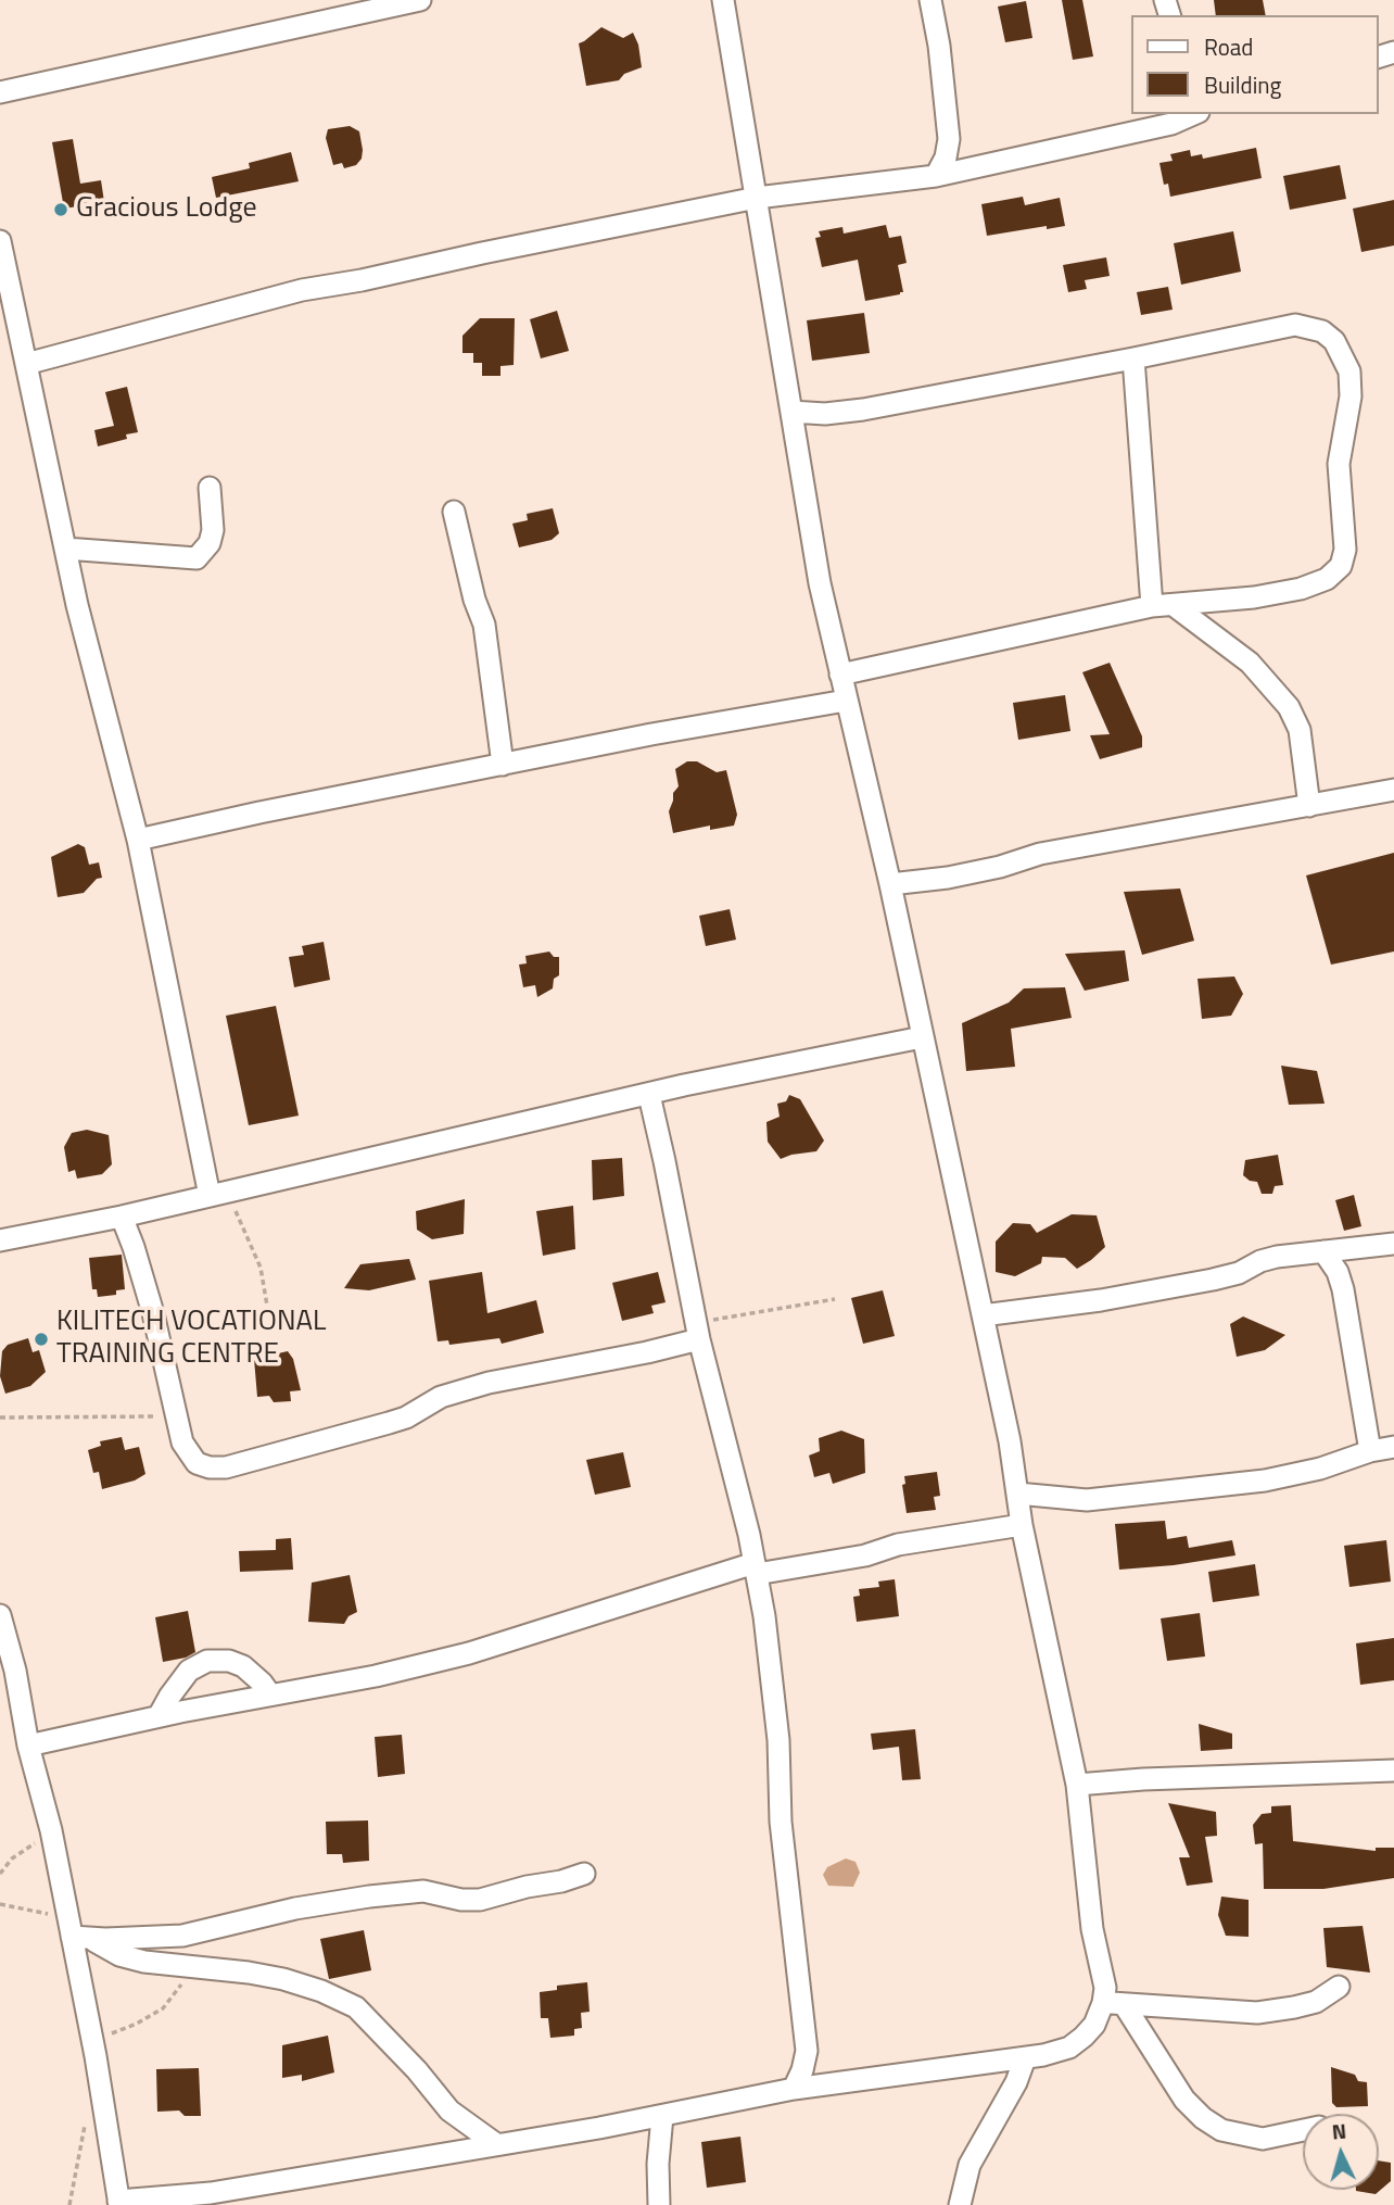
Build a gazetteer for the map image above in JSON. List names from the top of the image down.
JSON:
{
  "places": ["Gracious Lodge", "KILITECH VOCATIONAL TRAINING CENTRE"],
  "legend": ["Road", "Building"],
  "north": "top"
}
